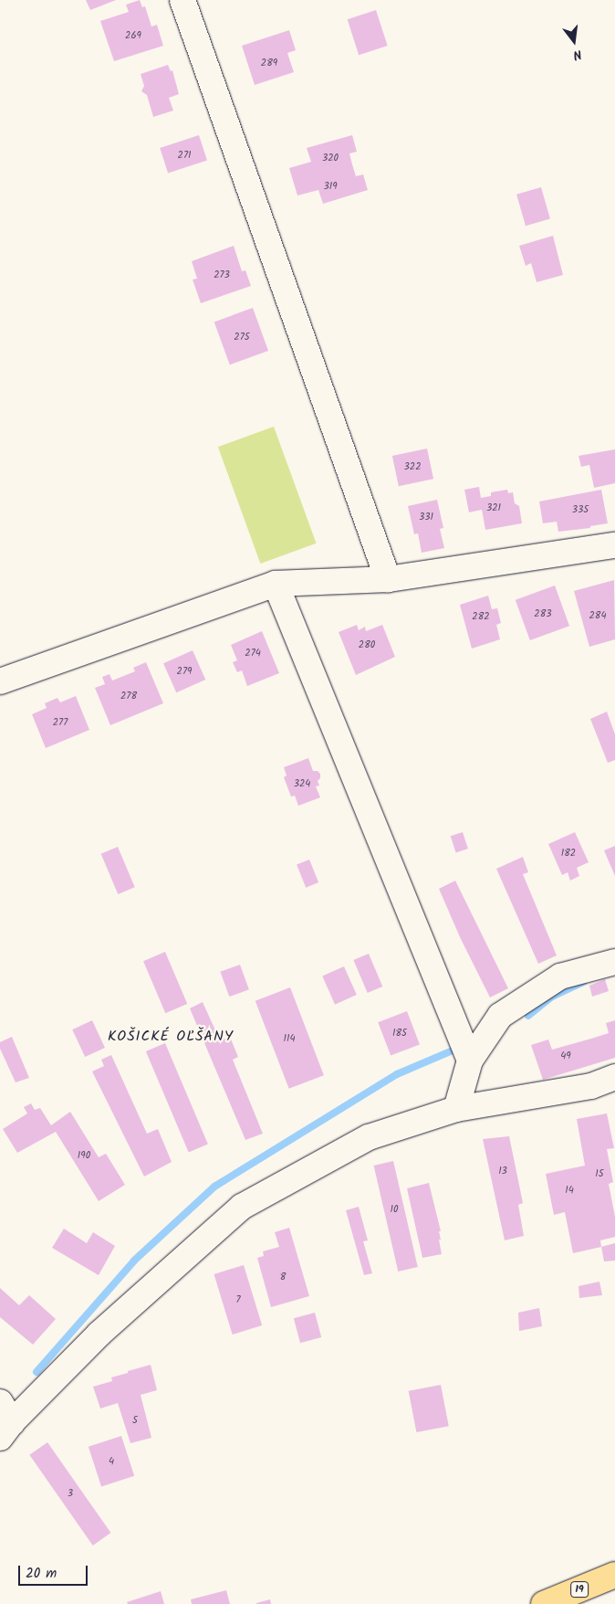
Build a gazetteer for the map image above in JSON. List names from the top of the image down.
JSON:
{
  "streets": {
    "main road": ["19"]
  },
  "districts": ["KOŠICKÉ OĽŠANY"],
  "house_numbers": [
    "269",
    "289",
    "271",
    "320",
    "319",
    "273",
    "275",
    "322",
    "321",
    "335",
    "331",
    "283",
    "284",
    "282",
    "280",
    "274",
    "279",
    "278",
    "277",
    "324",
    "182",
    "185",
    "114",
    "49",
    "190",
    "13",
    "15",
    "14",
    "10",
    "8",
    "7",
    "5",
    "4",
    "3"
  ],
  "scale_bar": "20 m",
  "north": "bottom"
}
